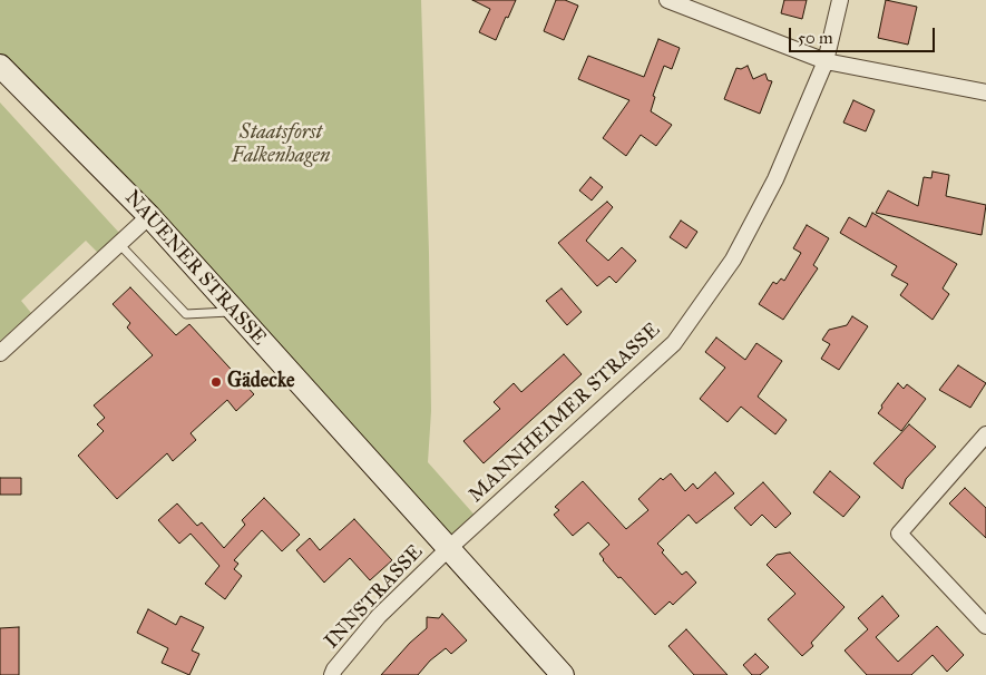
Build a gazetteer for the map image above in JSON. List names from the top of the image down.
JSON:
{
  "streets": {
    "main road": ["NAUENER STRASSE"],
    "street": ["MANNHEIMER STRASSE", "INNSTRASSE"]
  },
  "crossings": [
    ["NAUENER STRASSE", "MANNHEIMER STRASSE"],
    ["NAUENER STRASSE", "INNSTRASSE"],
    ["MANNHEIMER STRASSE", "INNSTRASSE"]
  ],
  "parks": ["Staatsforst Falkenhagen"],
  "places": ["Gädecke"],
  "scale_bar": "50 m"
}
